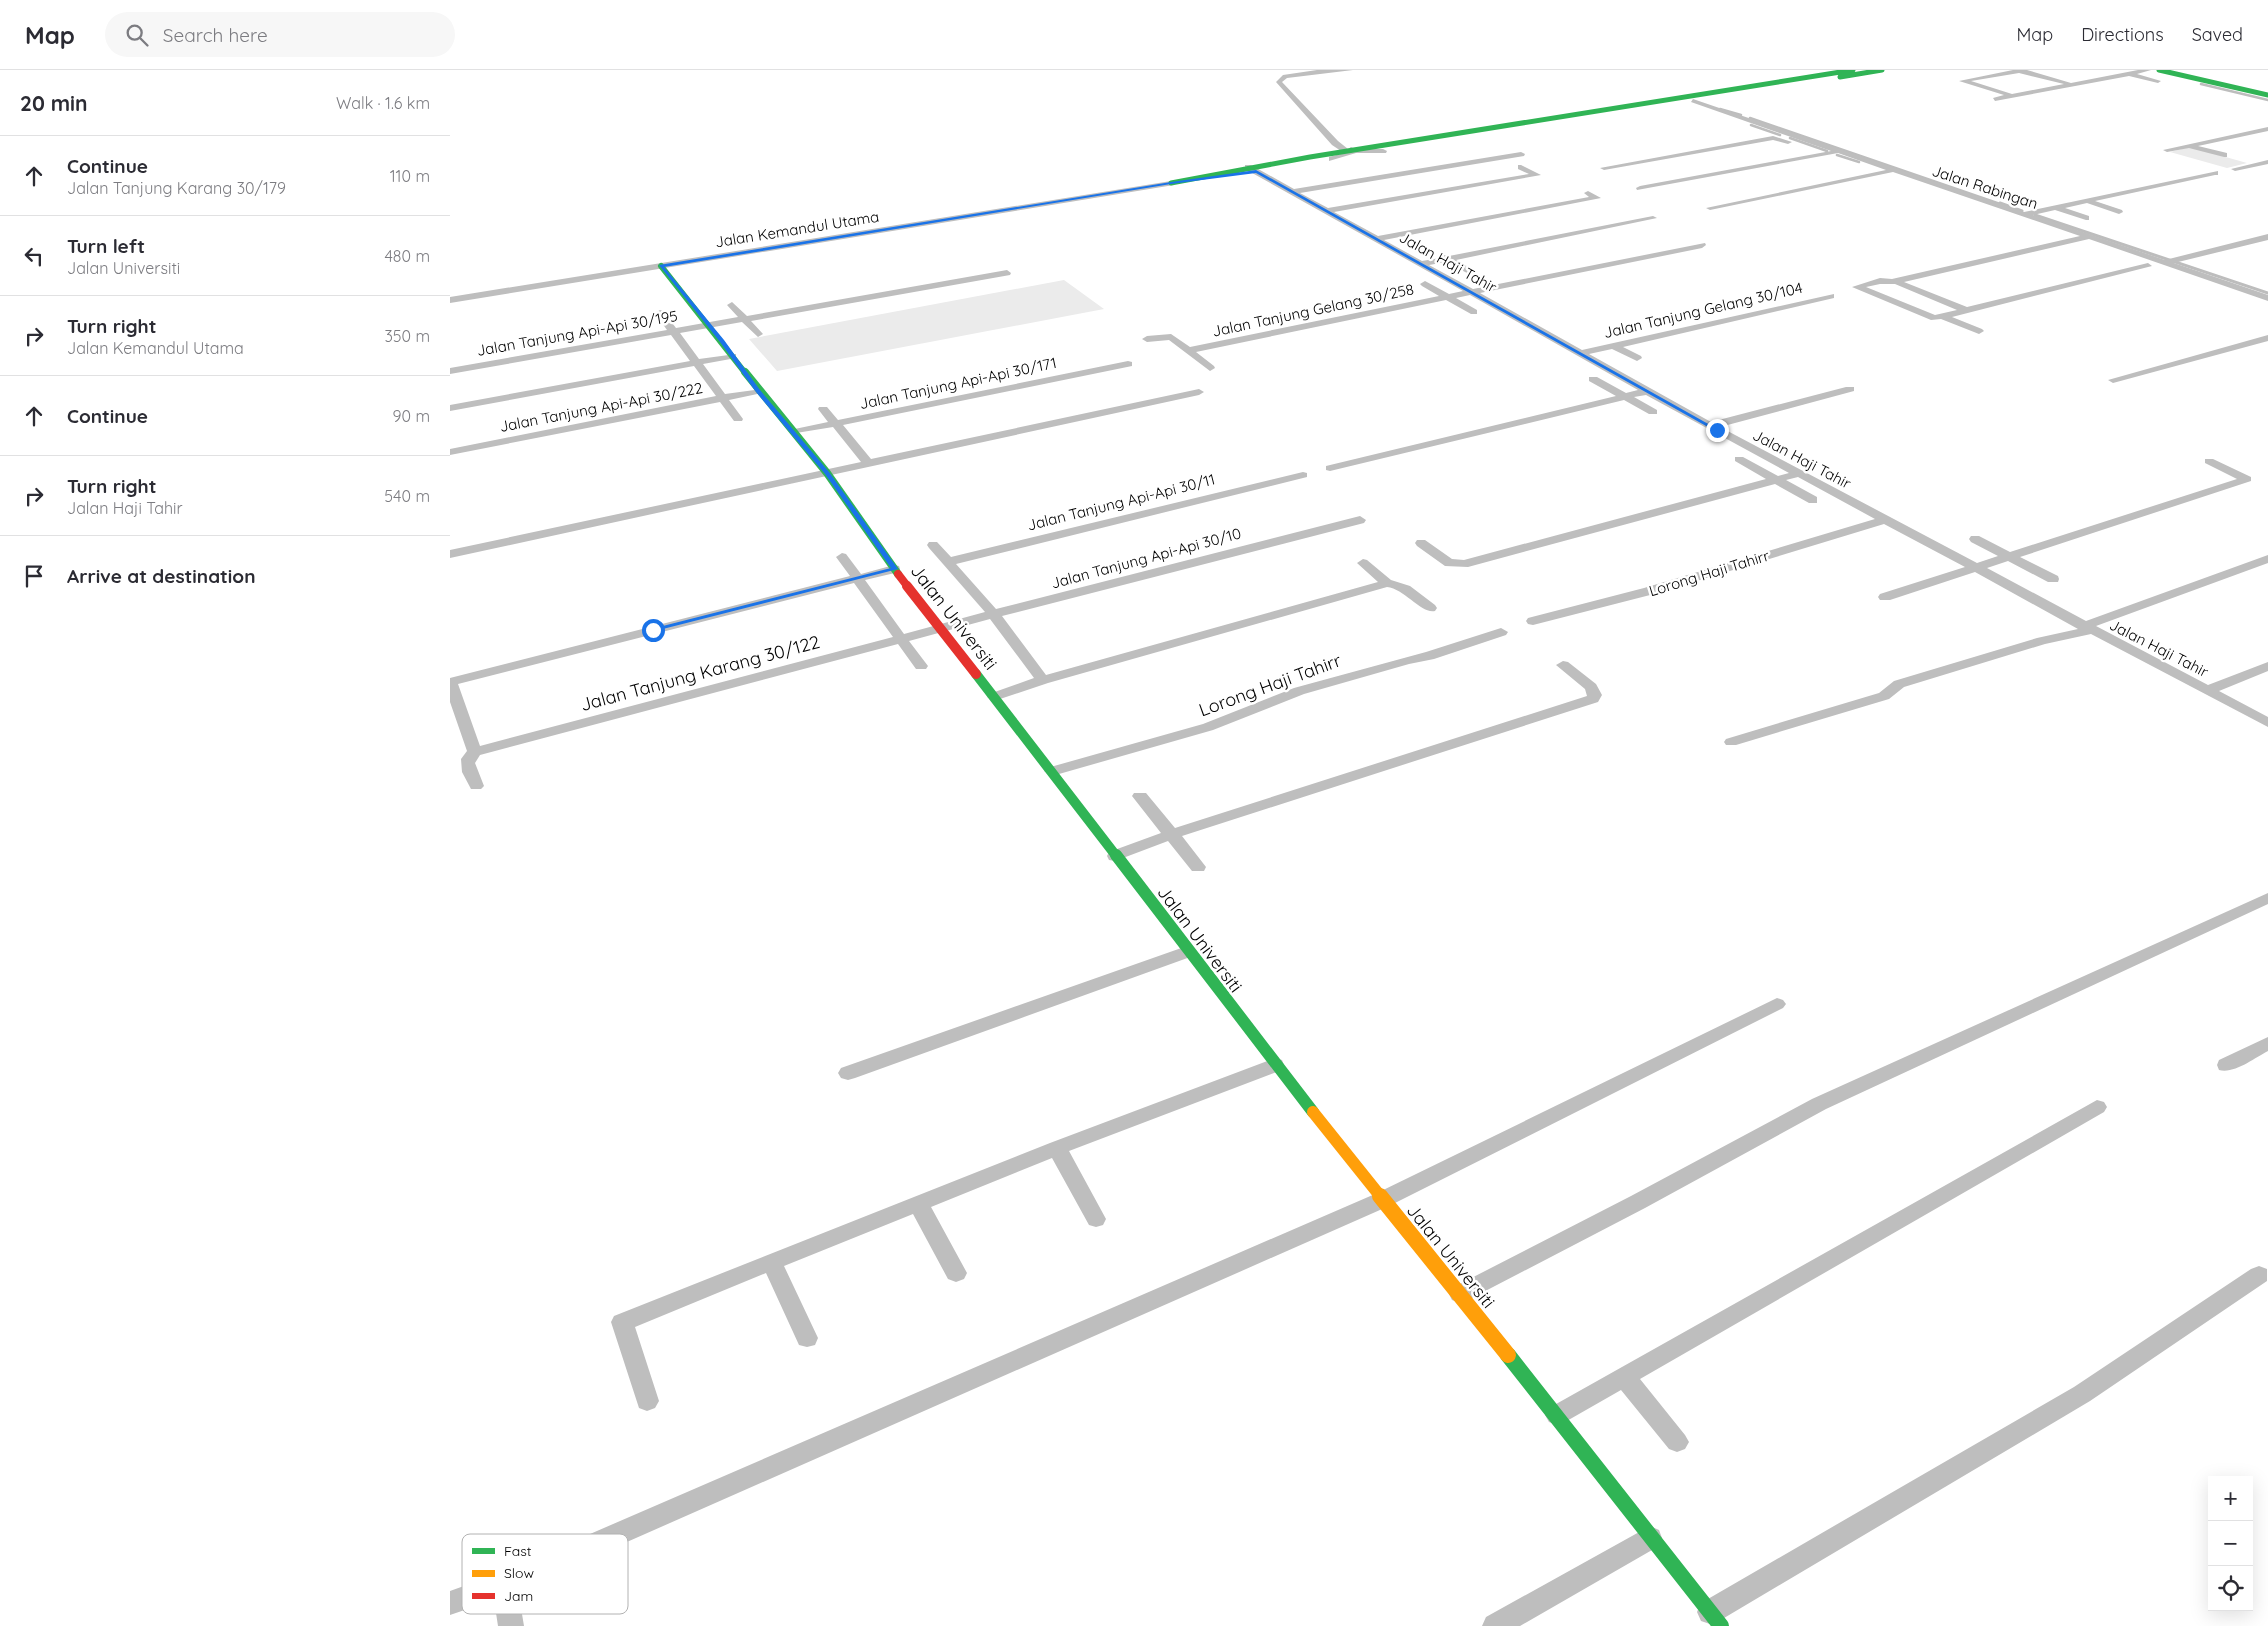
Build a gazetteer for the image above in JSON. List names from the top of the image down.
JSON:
{
  "streets": {
    "street": [
      "Jalan Rabingan",
      "Jalan Kemandul Utama",
      "Jalan Haji Tahir",
      "Jalan Tanjung Gelang 30/258",
      "Jalan Tanjung Gelang 30/104",
      "Jalan Tanjung Api-Api 30/195",
      "Jalan Tanjung Api-Api 30/171",
      "Jalan Tanjung Api-Api 30/222",
      "Jalan Tanjung Api-Api 30/11",
      "Jalan Tanjung Api-Api 30/10",
      "Lorong Haji Tahirr",
      "Jalan Universiti",
      "Jalan Tanjung Karang 30/122"
    ]
  },
  "crossings": [
    ["Jalan Kemandul Utama", "Jalan Universiti"],
    ["Jalan Haji Tahir", "Jalan Tanjung Gelang 30/258"],
    ["Jalan Haji Tahir", "Jalan Tanjung Gelang 30/104"],
    ["Jalan Haji Tahir", "Lorong Haji Tahirr"],
    ["Jalan Tanjung Api-Api 30/195", "Jalan Universiti"],
    ["Jalan Tanjung Api-Api 30/171", "Jalan Universiti"],
    ["Jalan Tanjung Api-Api 30/222", "Jalan Universiti"],
    ["Jalan Tanjung Api-Api 30/10", "Jalan Universiti"],
    ["Jalan Tanjung Api-Api 30/10", "Jalan Tanjung Karang 30/122"],
    ["Lorong Haji Tahirr", "Jalan Universiti"],
    ["Jalan Universiti", "Jalan Tanjung Karang 30/122"]
  ],
  "legend": ["Fast", "Slow", "Jam"],
  "page": {
    "header": "Map",
    "search": "Search here",
    "nav": ["Map", "Directions", "Saved"],
    "heading": ["20 min", "Walk · 1.6 km"],
    "list": [
      ["Continue", "Jalan Tanjung Karang 30/179", "110 m"],
      ["Turn left", "Jalan Universiti", "480 m"],
      ["Turn right", "Jalan Kemandul Utama", "350 m"],
      ["Continue", "90 m"],
      ["Turn right", "Jalan Haji Tahir", "540 m"],
      "Arrive at destination"
    ],
    "map_buttons": ["+", "−"]
  }
}
